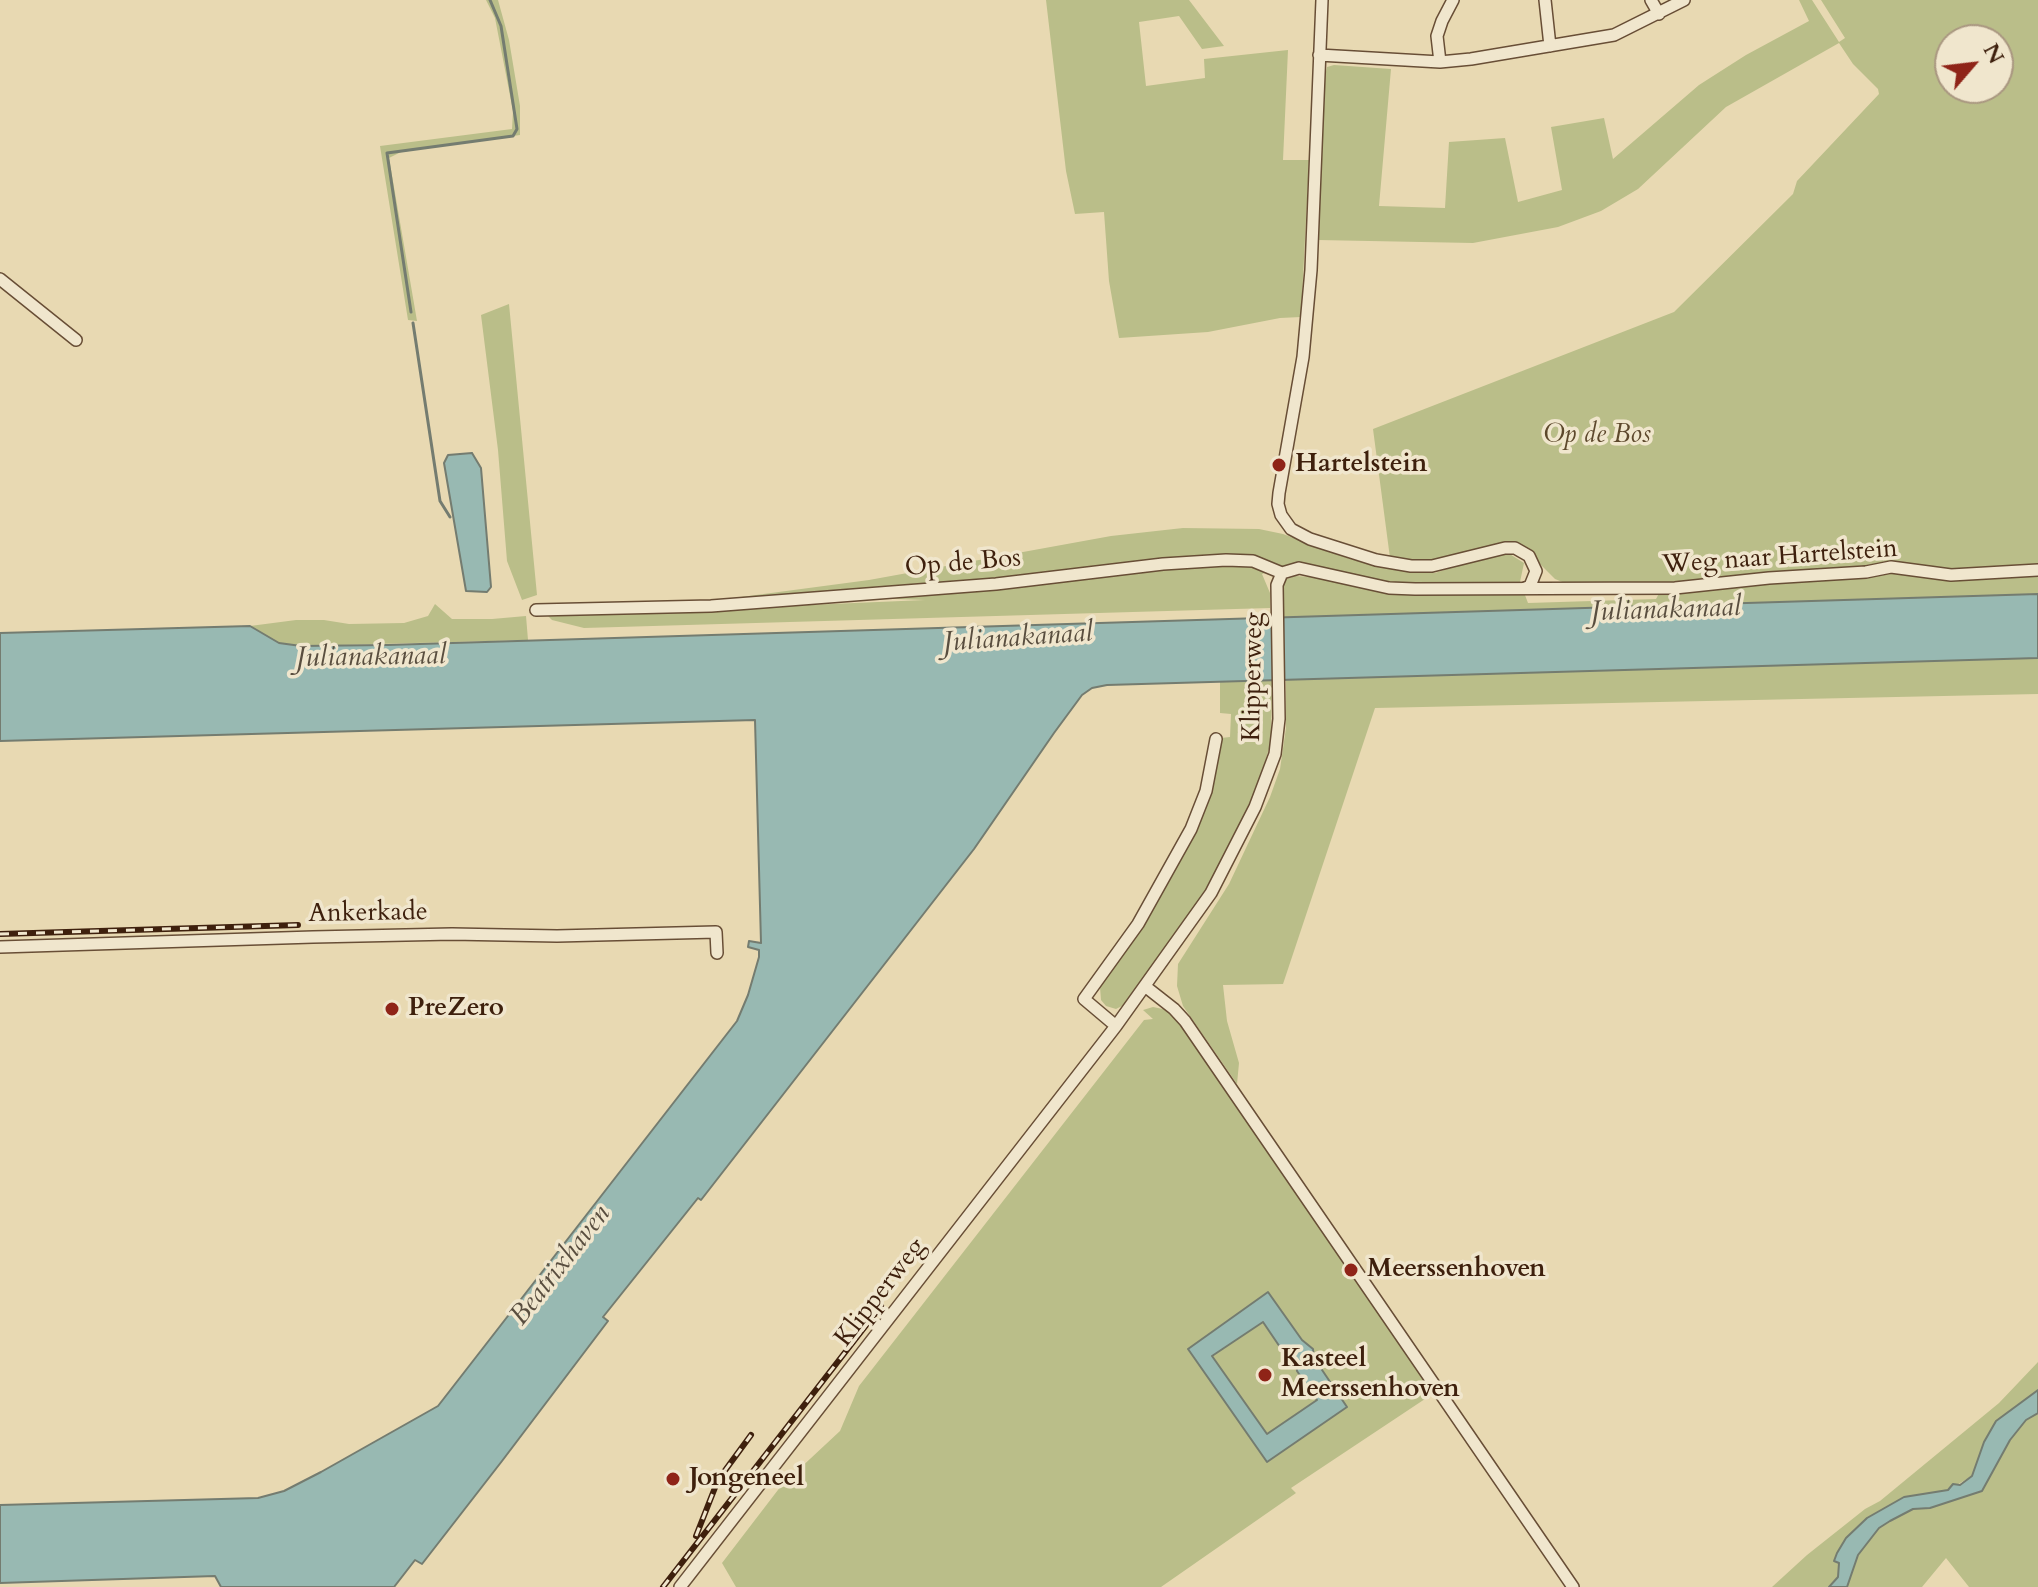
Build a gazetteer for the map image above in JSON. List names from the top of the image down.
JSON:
{
  "streets": {
    "street": [
      "Weg naar Hartelstein",
      "Op de Bos",
      "Klipperweg",
      "Ankerkade"
    ]
  },
  "crossings": [
    ["Weg naar Hartelstein", "Op de Bos"],
    ["Op de Bos", "Klipperweg"]
  ],
  "water": ["Julianakanaal", "Beatrixhaven"],
  "parks": ["Op de Bos"],
  "places": [
    "Hartelstein",
    "PreZero",
    "Meerssenhoven",
    "Kasteel Meerssenhoven",
    "Jongeneel"
  ],
  "north": "top right"
}
